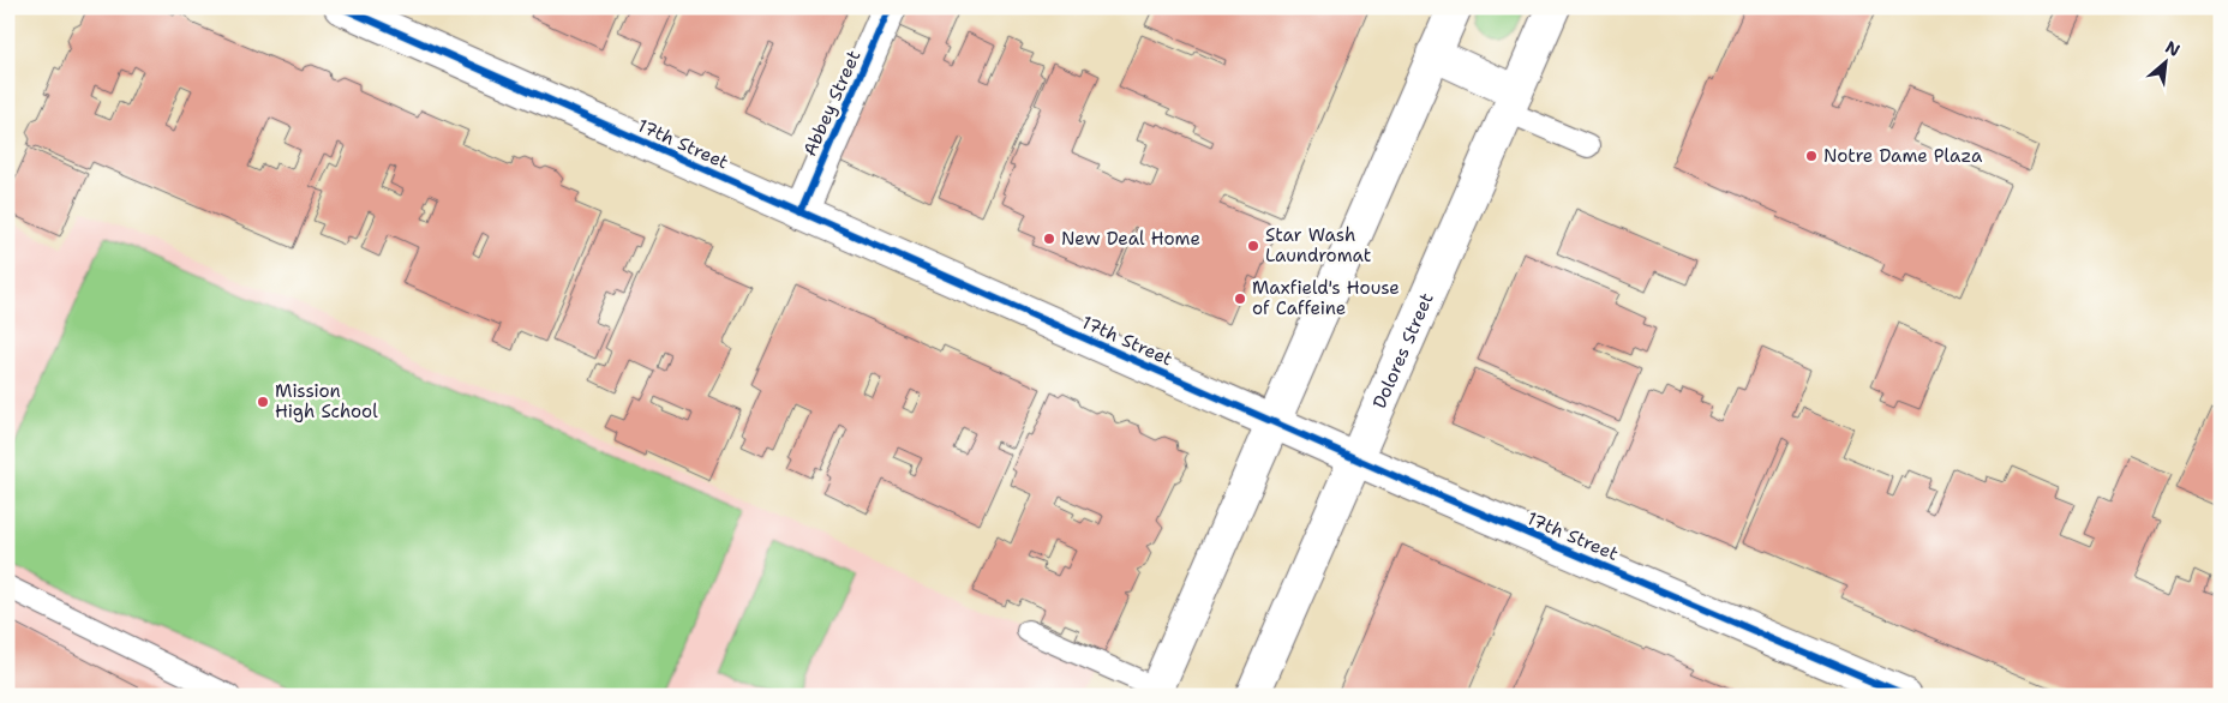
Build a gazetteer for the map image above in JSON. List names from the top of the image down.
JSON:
{
  "streets": {
    "street": ["Abbey Street", "17th Street", "Dolores Street"]
  },
  "crossings": [
    ["Abbey Street", "17th Street"],
    ["17th Street", "Dolores Street"]
  ],
  "places": [
    "Notre Dame Plaza",
    "New Deal Home",
    "Star Wash Laundromat",
    "Maxfield's House of Caffeine",
    "Mission High School"
  ],
  "north": "top right"
}
